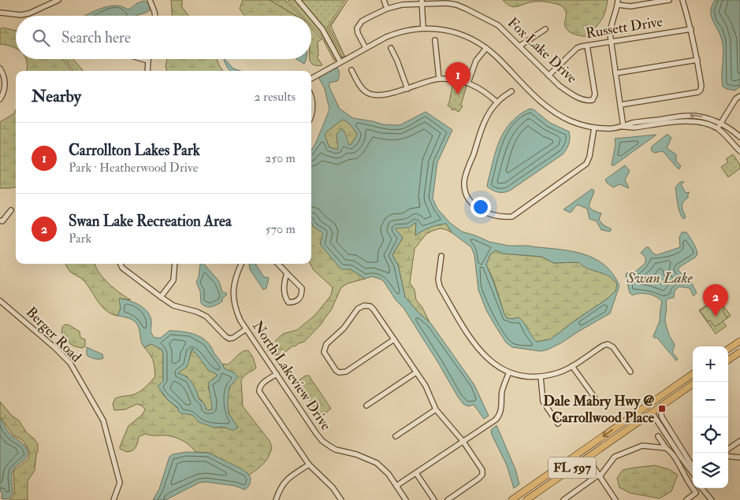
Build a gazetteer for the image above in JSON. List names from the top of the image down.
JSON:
{
  "streets": {
    "main road": ["FL 597"],
    "street": [
      "Russett Drive",
      "Fox Lake Drive",
      "Berger Road",
      "North Lakeview Drive"
    ]
  },
  "crossings": [
    ["Russett Drive", "Fox Lake Drive"]
  ],
  "water": ["Swan Lake"],
  "places": {
    "transit": ["Dale Mabry Hwy @ Carrollwood Place"]
  },
  "page": {
    "search": "Search here",
    "pins": ["1", "2"],
    "heading": ["Nearby", "2 results"],
    "list": [
      {
        "mark": "1",
        "name": "Carrollton Lakes Park",
        "note": "Park · Heatherwood Drive",
        "value": "250 m"
      },
      {
        "mark": "2",
        "name": "Swan Lake Recreation Area",
        "note": "Park",
        "value": "570 m"
      }
    ],
    "map_buttons": ["+", "−"]
  }
}
